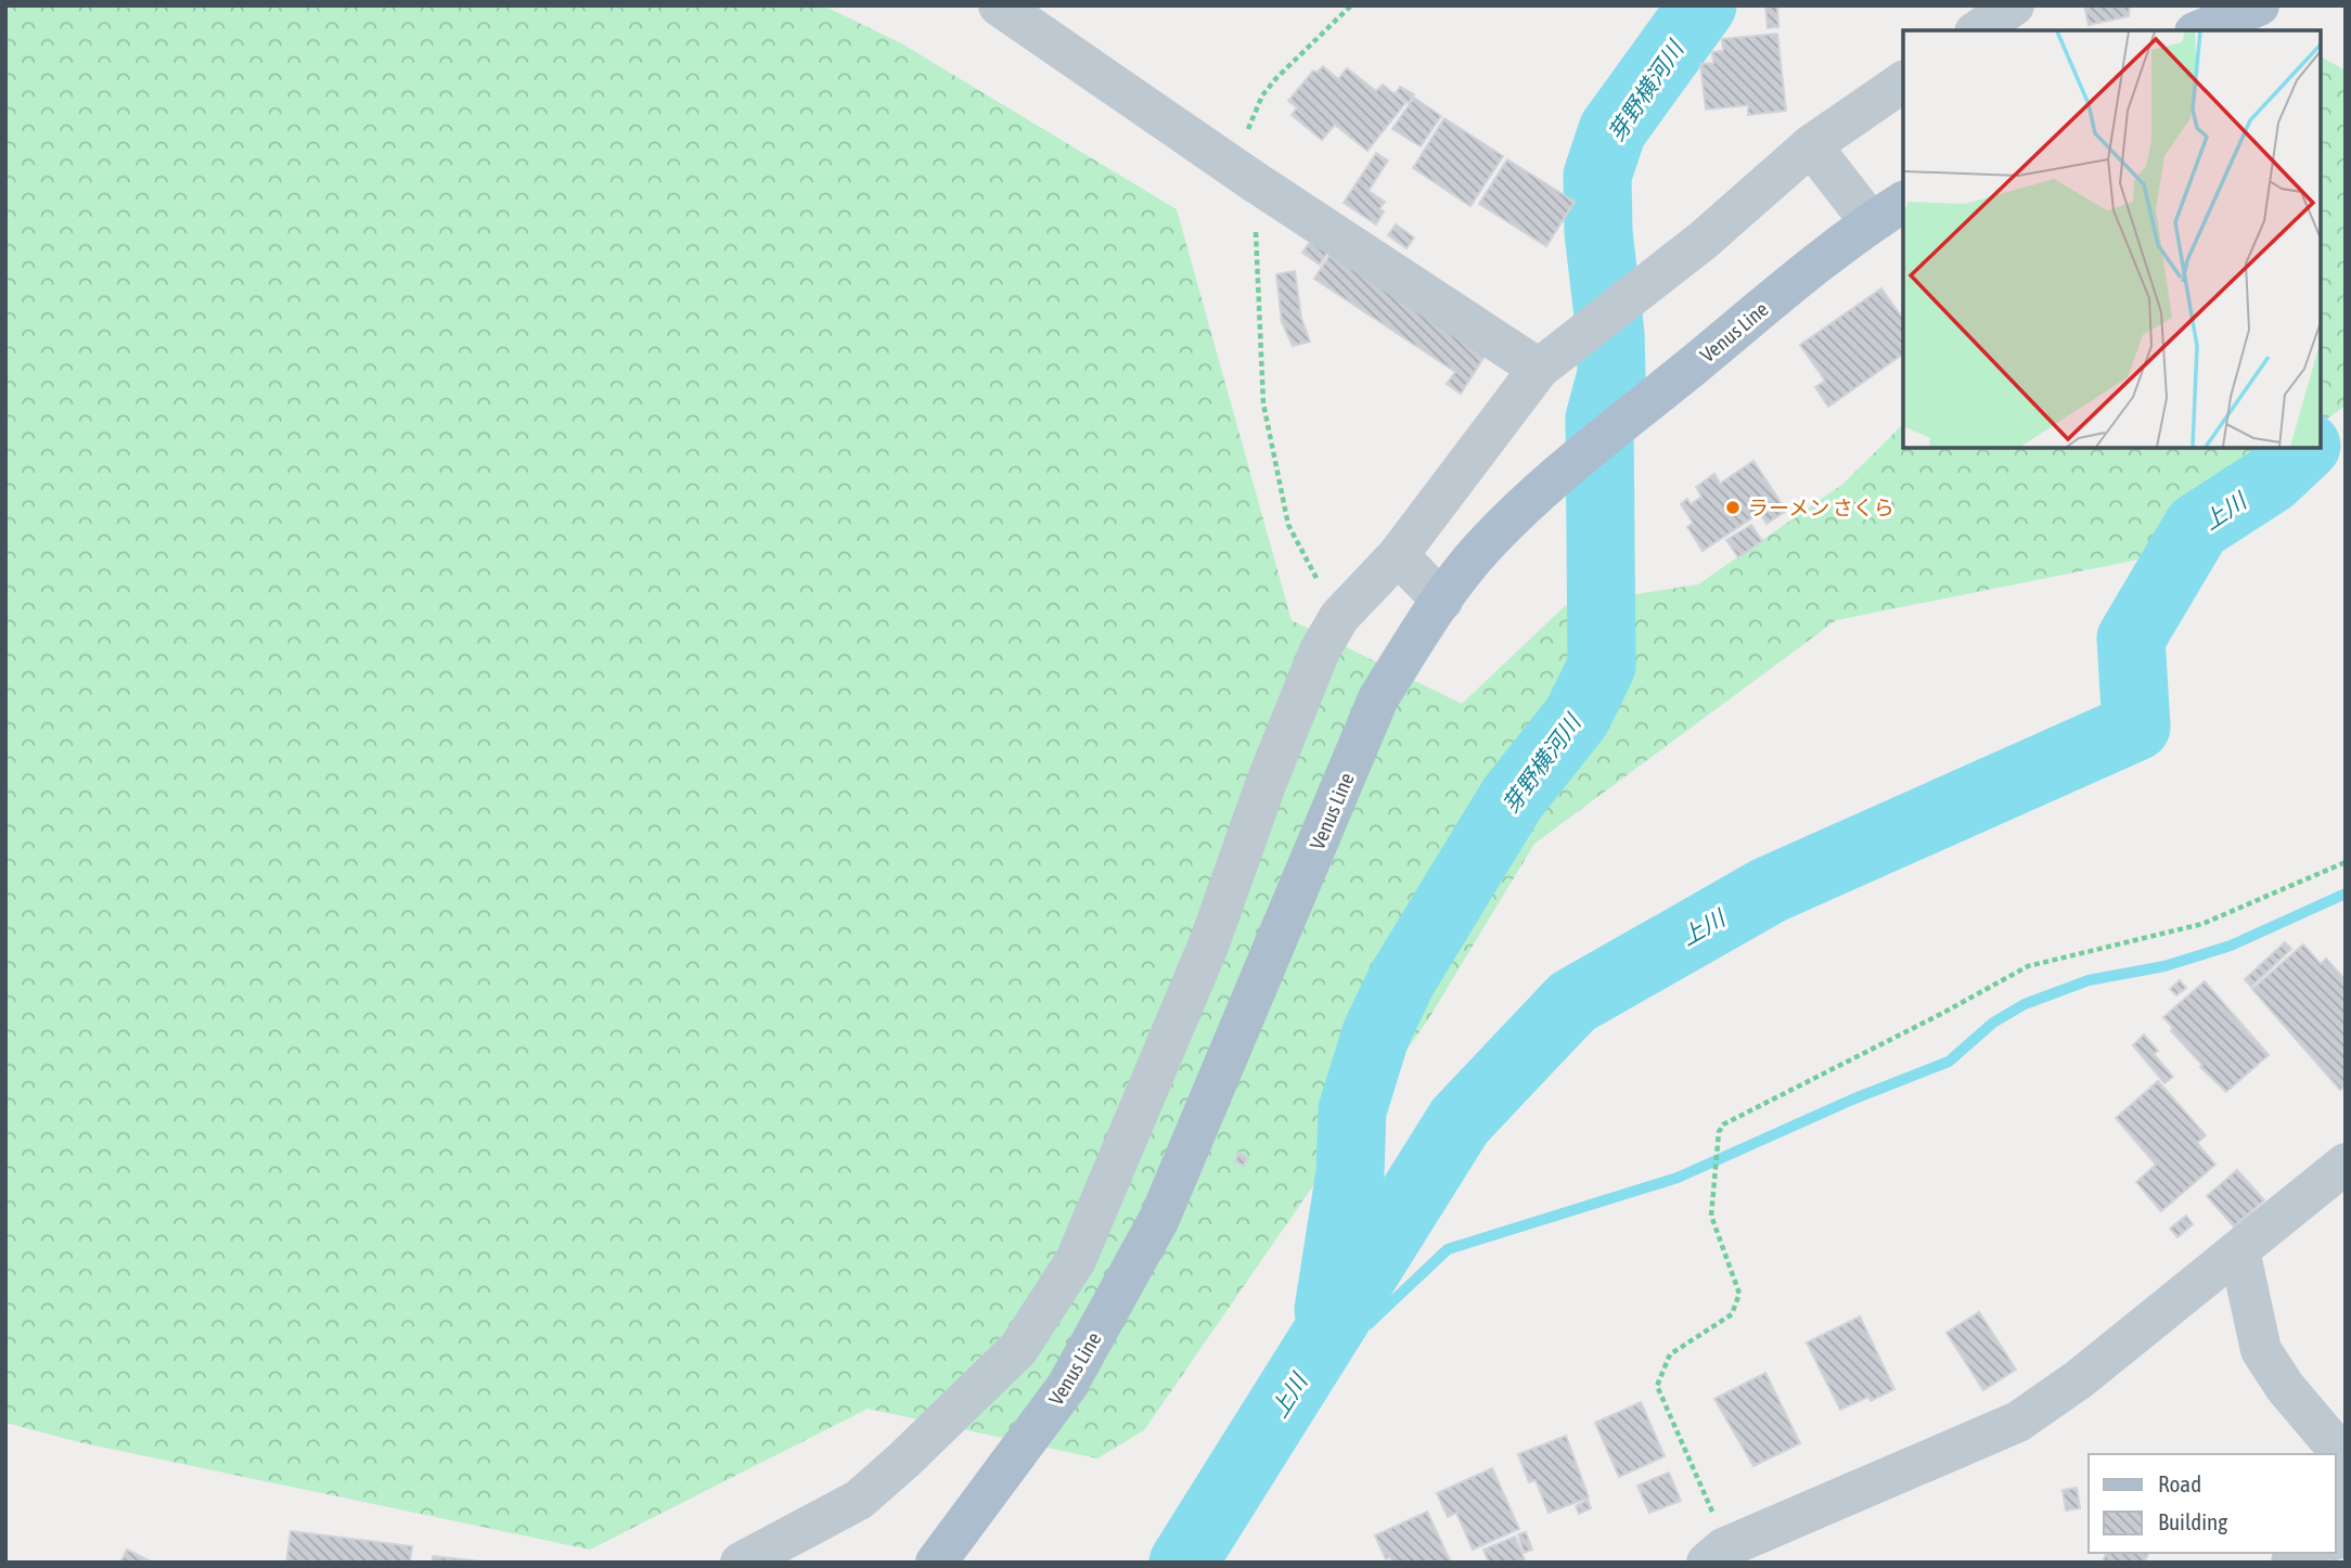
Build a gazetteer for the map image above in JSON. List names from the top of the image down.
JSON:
{
  "streets": {
    "main road": ["Venus Line"]
  },
  "water": ["芽野横河川", "上川"],
  "places": ["ラーメン さくら"],
  "legend": ["Road", "Building"]
}
